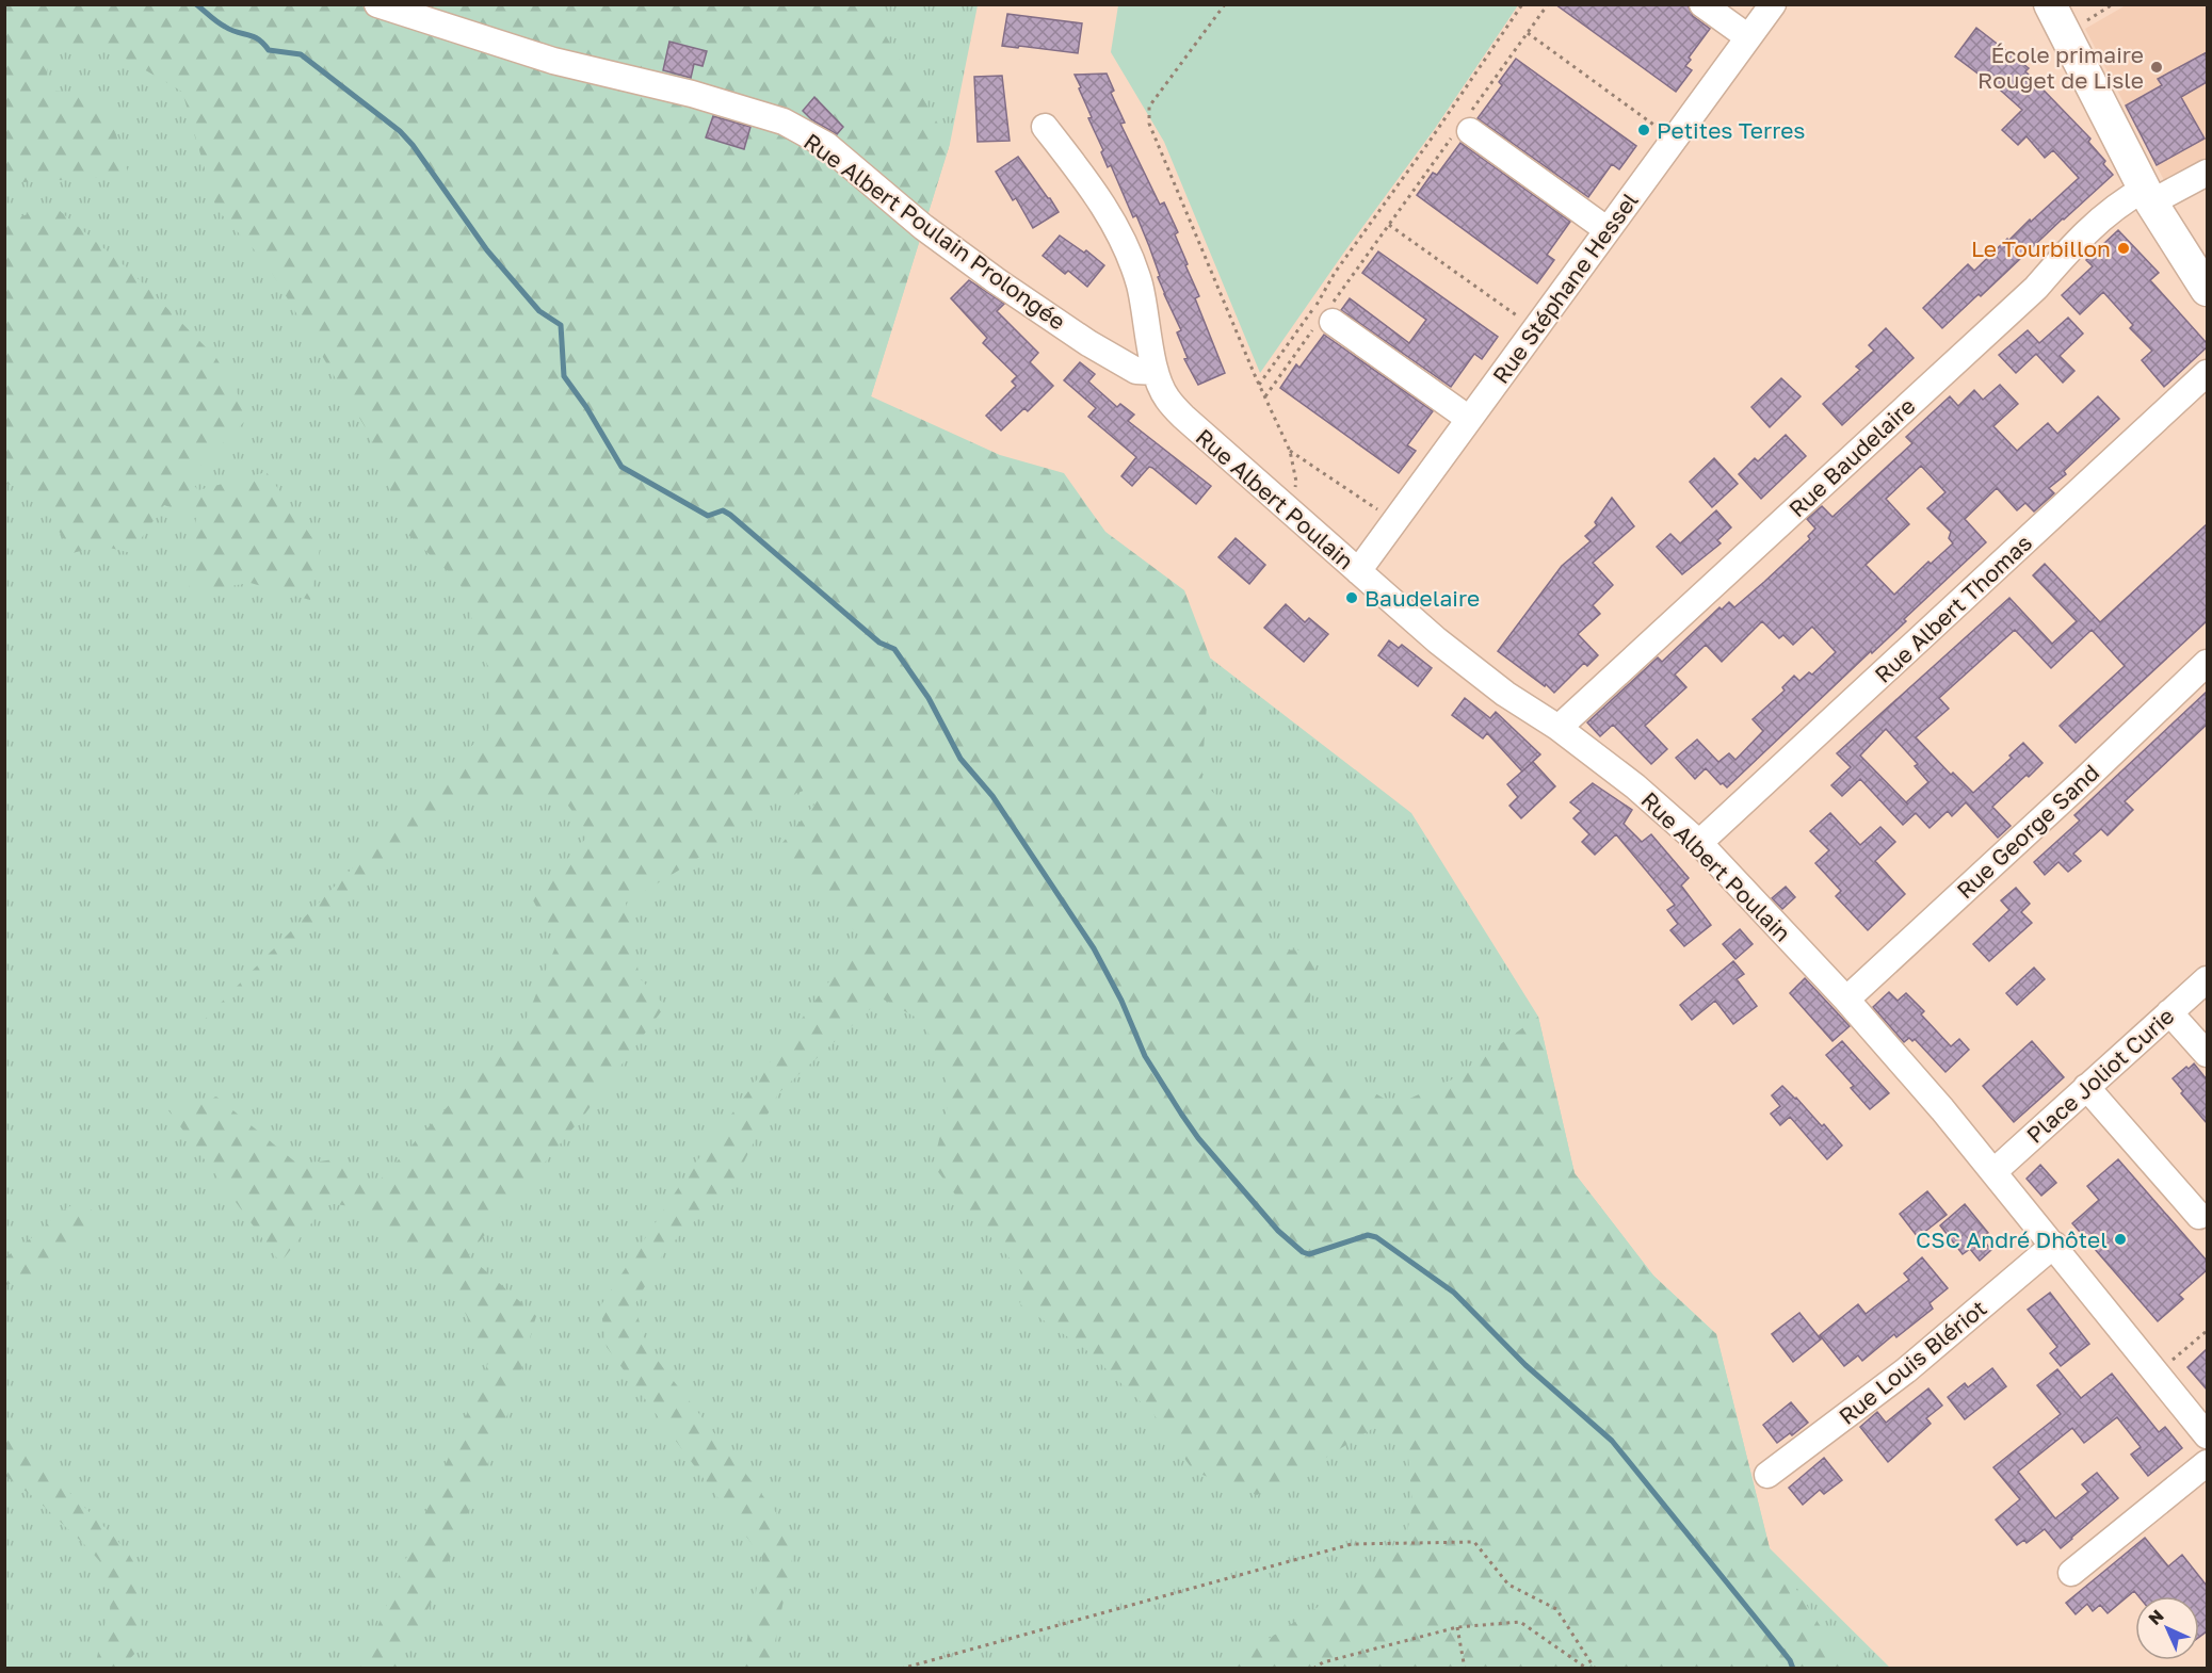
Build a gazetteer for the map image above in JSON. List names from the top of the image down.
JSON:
{
  "streets": {
    "street": [
      "Rue Albert Poulain Prolongée",
      "Rue Stéphane Hessel",
      "Rue Baudelaire",
      "Rue Albert Poulain",
      "Rue Albert Thomas",
      "Rue George Sand",
      "Place Joliot Curie",
      "Rue Louis Blériot"
    ]
  },
  "crossings": [
    ["Rue Albert Poulain Prolongée", "Rue Albert Poulain"],
    ["Rue Stéphane Hessel", "Rue Albert Poulain"],
    ["Rue Baudelaire", "Rue Albert Poulain"],
    ["Rue Albert Poulain", "Rue Albert Thomas"],
    ["Rue Albert Poulain", "Rue George Sand"],
    ["Rue Albert Poulain", "Place Joliot Curie"],
    ["Rue Albert Poulain", "Rue Louis Blériot"]
  ],
  "places": [
    "École primaire Rouget de Lisle",
    "Petites Terres",
    "Le Tourbillon",
    "Baudelaire",
    "CSC André Dhôtel"
  ],
  "north": "top left"
}
